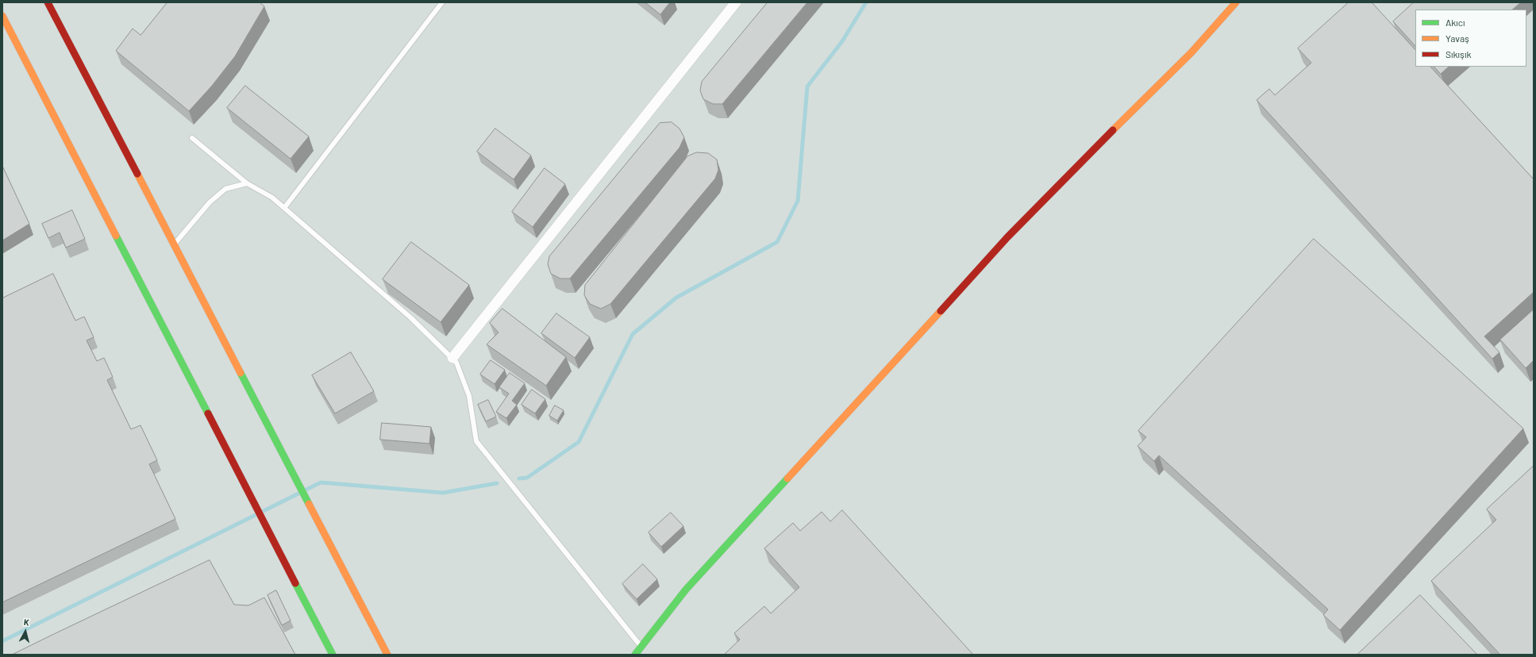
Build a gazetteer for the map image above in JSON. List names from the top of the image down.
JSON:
{
  "legend": ["Akıcı", "Yavaş", "Sıkışık"],
  "north": "top"
}
